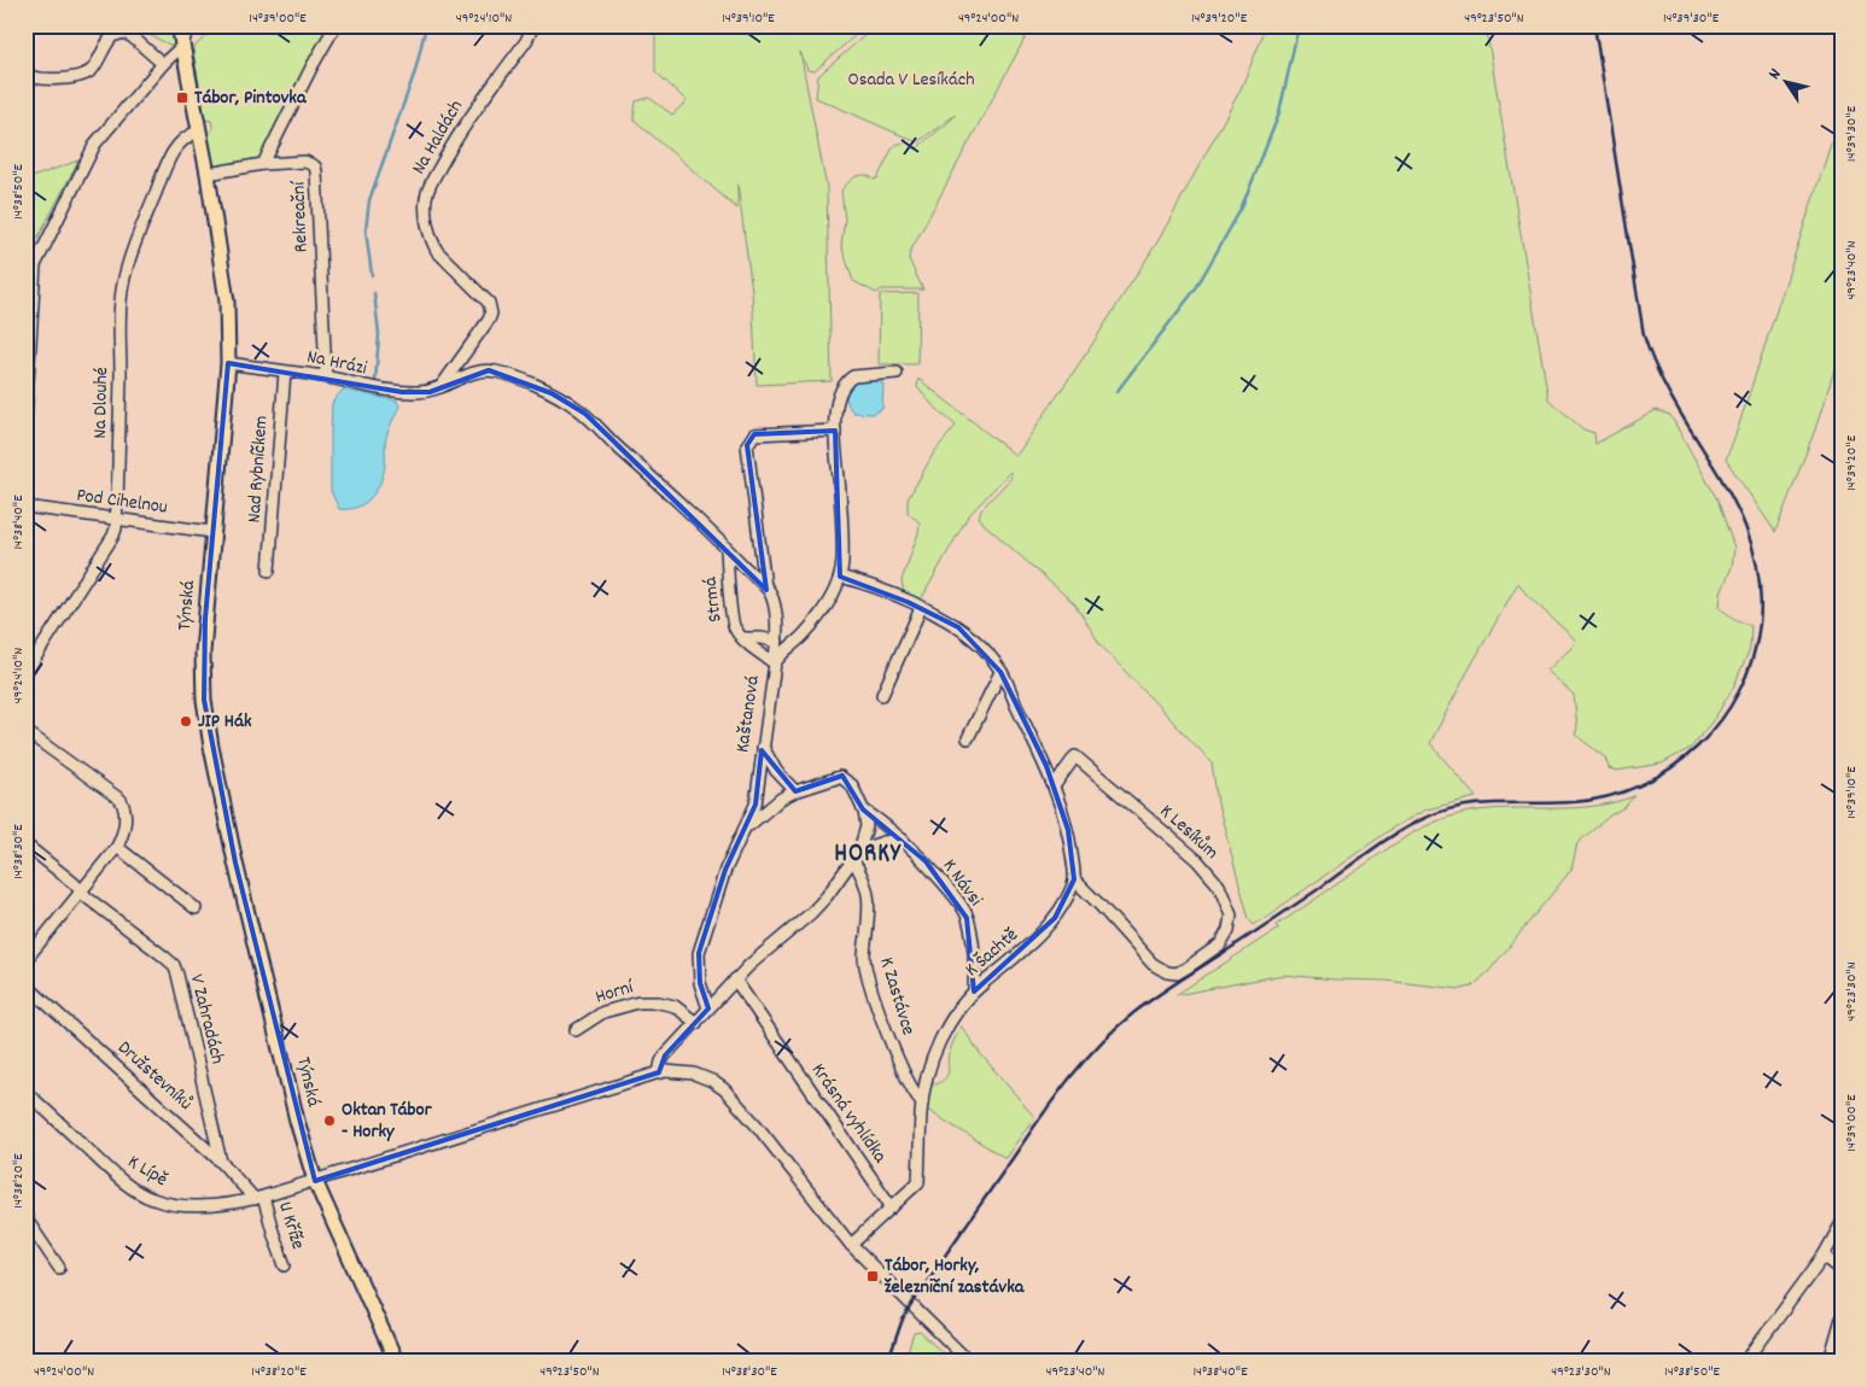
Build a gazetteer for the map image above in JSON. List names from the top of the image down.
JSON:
{
  "streets": {
    "main road": ["Týnská"],
    "street": [
      "Na Haldách",
      "Rekreační",
      "Na Hrázi",
      "Na Dlouhé",
      "Nad Rybníčkem",
      "Pod Cihelnou",
      "Strmá",
      "Kaštanová",
      "K Lesíkům",
      "K Návsi",
      "K Šachtě",
      "Horní",
      "K Zastávce",
      "V Zahradách",
      "Družstevníků",
      "Krásná vyhlídka",
      "K Lípě",
      "U Kříže"
    ]
  },
  "crossings": [
    ["Na Haldách", "Na Hrázi"],
    ["Rekreační", "Na Hrázi"],
    ["Rekreační", "Týnská"],
    ["Na Hrázi", "Nad Rybníčkem"],
    ["Na Hrázi", "Týnská"],
    ["Na Dlouhé", "Pod Cihelnou"],
    ["Na Dlouhé", "Týnská"],
    ["Pod Cihelnou", "Týnská"],
    ["Strmá", "Kaštanová"],
    ["Týnská", "K Lípě"],
    ["Kaštanová", "K Návsi"],
    ["K Lesíkům", "K Šachtě"],
    ["K Návsi", "K Šachtě"],
    ["K Návsi", "Horní"],
    ["K Návsi", "K Zastávce"],
    ["K Návsi", "Krásná vyhlídka"],
    ["K Návsi", "K Lípě"],
    ["K Šachtě", "K Zastávce"],
    ["K Šachtě", "Krásná vyhlídka"],
    ["K Šachtě", "K Lípě"],
    ["V Zahradách", "Družstevníků"],
    ["Družstevníků", "K Lípě"],
    ["Družstevníků", "U Kříže"],
    ["K Lípě", "U Kříže"]
  ],
  "districts": ["HORKY"],
  "parks": ["Osada V Lesíkách"],
  "places": {
    "transit": ["Tábor, Pintovka", "Tábor, Horky, železniční zastávka"],
    "other": ["JIP Hák", "Oktan Tábor - Horky"]
  },
  "north": "top left",
  "coordinates": [
    "14°39'00\"E",
    "49°24'10\"N",
    "14°39'10\"E",
    "49°24'00\"N",
    "14°39'20\"E",
    "49°23'50\"N",
    "14°39'30\"E",
    "14°38'50\"E",
    "49°23'40\"N",
    "14°38'40\"E",
    "14°38'30\"E",
    "49°23'30\"N",
    "14°38'20\"E"
  ]
}
